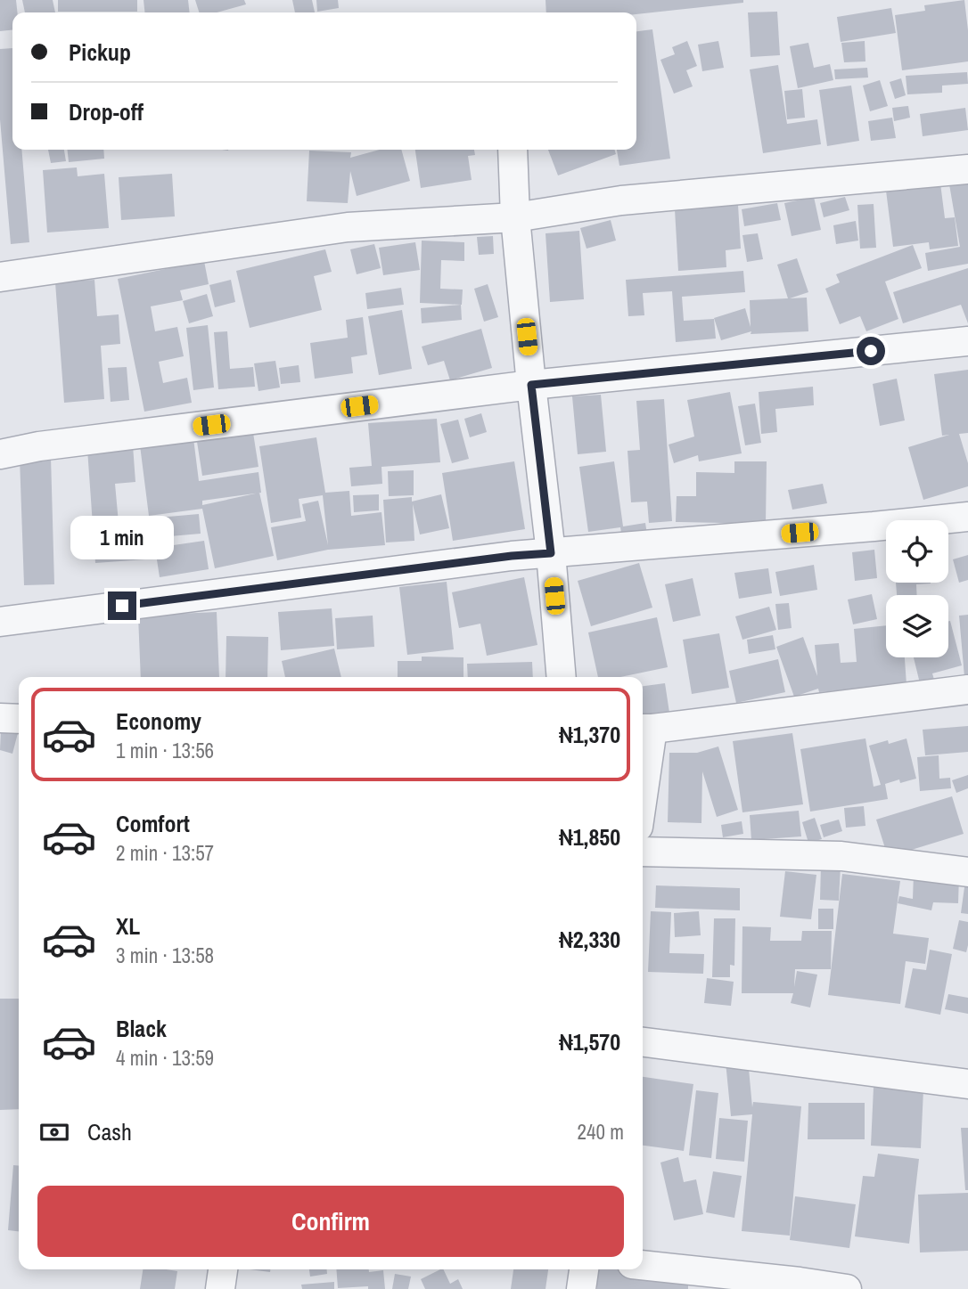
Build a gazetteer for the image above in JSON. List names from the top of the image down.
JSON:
{
  "page": {
    "banner": ["Pickup", "Drop-off"],
    "bubble": "1 min",
    "list": [
      {
        "name": "Economy",
        "note": "1 min · 13:56",
        "value": "₦1,370"
      },
      {
        "name": "Comfort",
        "note": "2 min · 13:57",
        "value": "₦1,850"
      },
      {
        "name": "XL",
        "note": "3 min · 13:58",
        "value": "₦2,330"
      },
      {
        "name": "Black",
        "note": "4 min · 13:59",
        "value": "₦1,570"
      }
    ],
    "pay": ["Cash", "240 m"],
    "buttons": "Confirm"
  }
}
